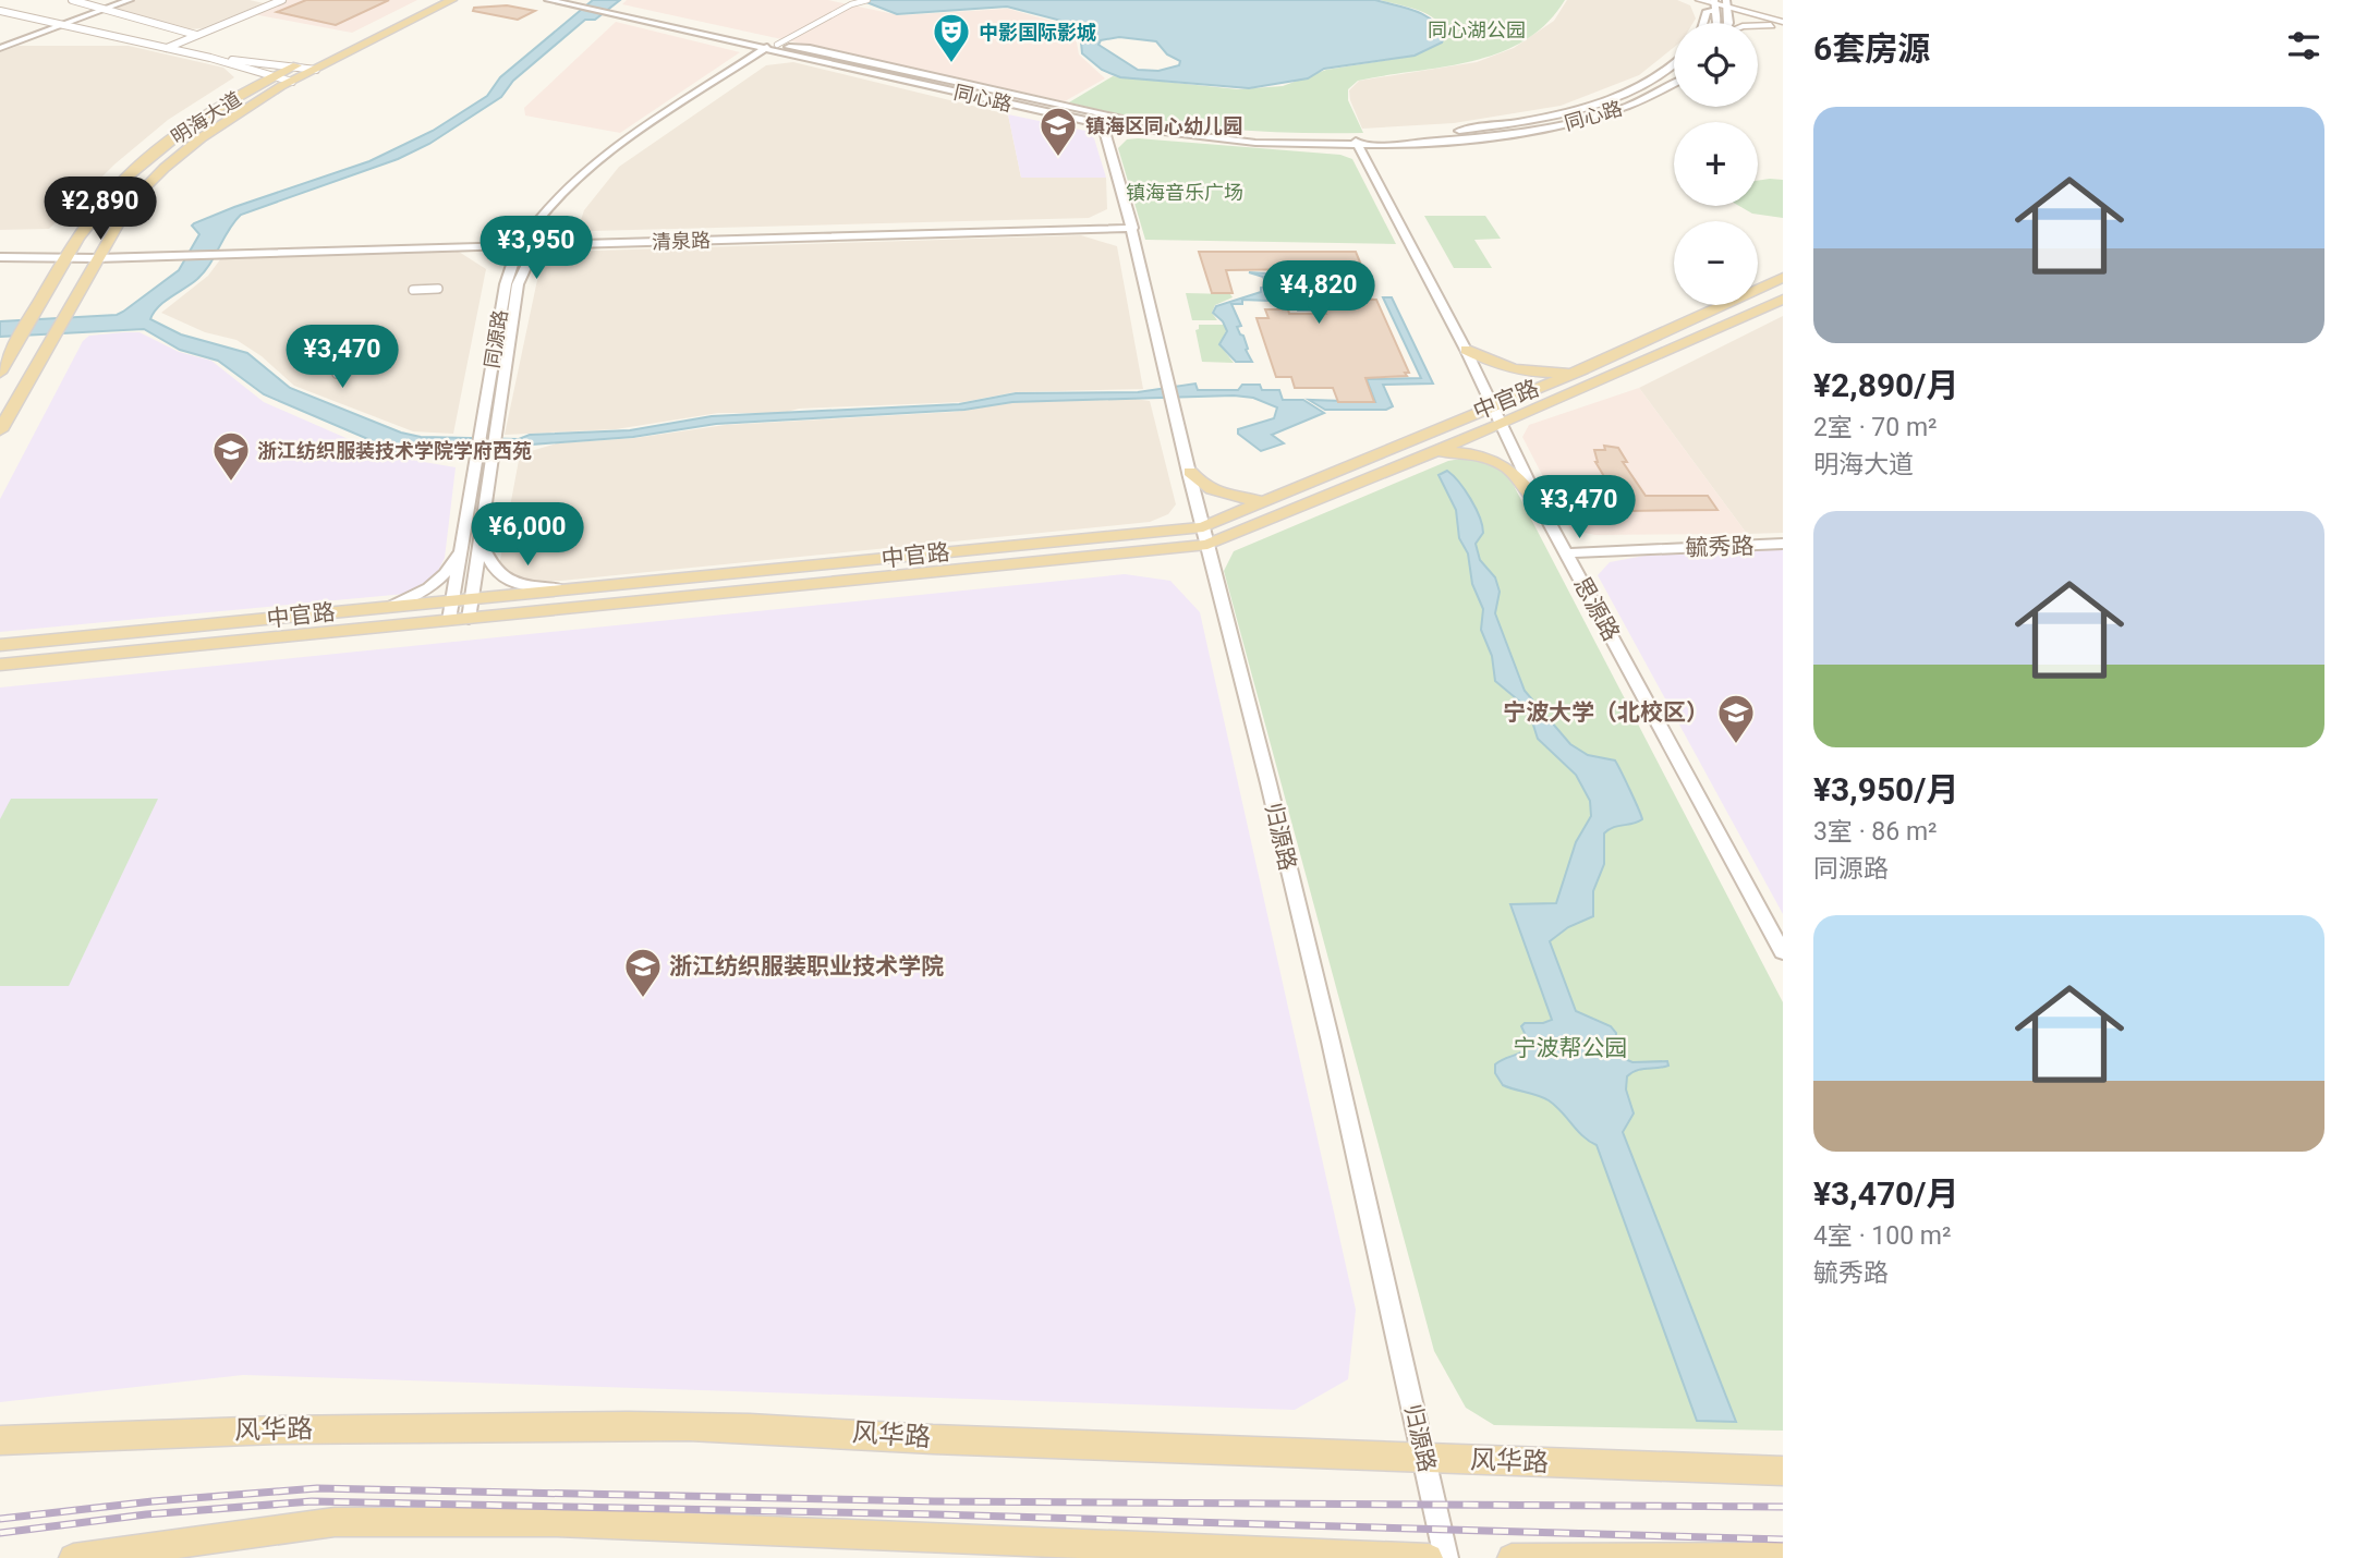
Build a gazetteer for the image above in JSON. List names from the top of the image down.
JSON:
{
  "streets": {
    "main road": ["明海大道", "中官路", "风华路"],
    "street": [
      "同心路",
      "清泉路",
      "同源路",
      "毓秀路",
      "思源路",
      "归源路"
    ]
  },
  "crossings": [
    ["同心路", "思源路"],
    ["明海大道", "清泉路"],
    ["清泉路", "同源路"],
    ["清泉路", "归源路"],
    ["同源路", "中官路"],
    ["中官路", "思源路"],
    ["中官路", "归源路"],
    ["毓秀路", "思源路"],
    ["归源路", "风华路"]
  ],
  "parks": ["同心湖公园", "镇海音乐广场", "宁波帮公园"],
  "places": {
    "theatre": ["中影国际影城"],
    "school or university": [
      "镇海区同心幼儿园",
      "浙江纺织服装技术学院学府西苑",
      "宁波大学（北校区）",
      "浙江纺织服装职业技术学院"
    ]
  },
  "page": {
    "heading": "6套房源",
    "map_buttons": ["+", "−"],
    "list": [
      {
        "name": "¥2,890/月",
        "note": "2室 · 70 m² · 明海大道"
      },
      {
        "name": "¥3,950/月",
        "note": "3室 · 86 m² · 同源路"
      },
      {
        "name": "¥3,470/月",
        "note": "4室 · 100 m² · 毓秀路"
      }
    ],
    "price": [
      "¥2,890",
      "¥3,950",
      "¥4,820",
      "¥3,470",
      "¥3,470",
      "¥6,000"
    ]
  }
}
